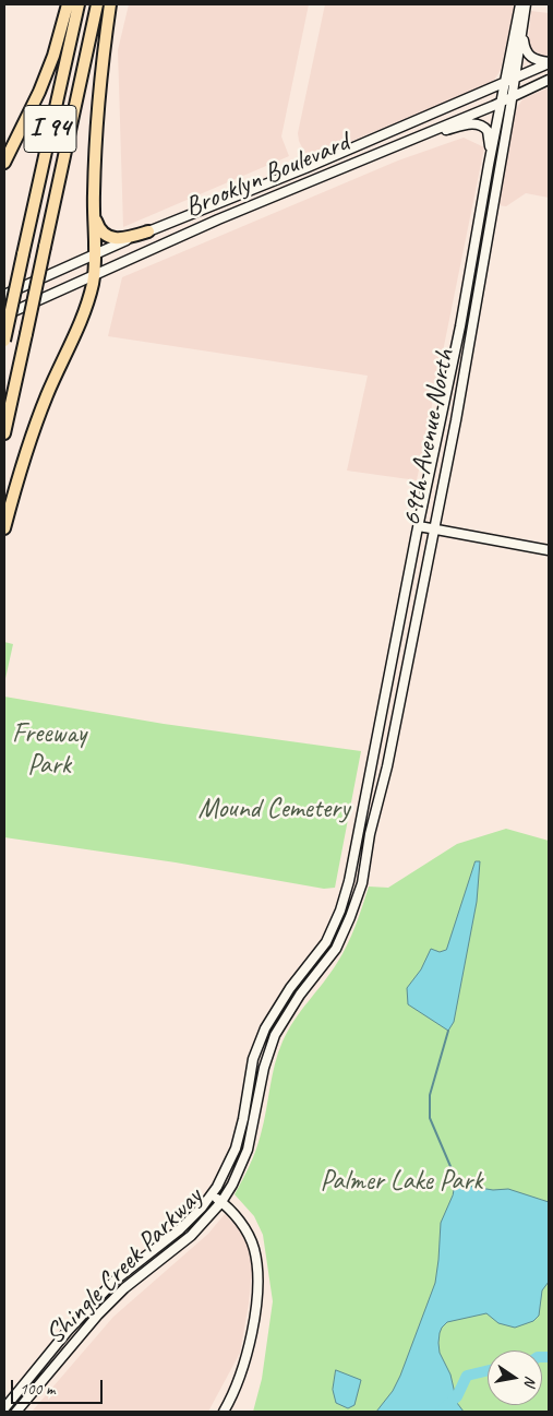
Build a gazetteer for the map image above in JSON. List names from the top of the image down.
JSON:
{
  "streets": {
    "highway": ["I 94"],
    "street": ["Brooklyn Boulevard", "69th Avenue North", "Shingle Creek Parkway"]
  },
  "crossings": [
    ["Brooklyn Boulevard", "69th Avenue North"],
    ["69th Avenue North", "Shingle Creek Parkway"]
  ],
  "parks": ["Freeway Park", "Mound Cemetery", "Palmer Lake Park"],
  "scale_bar": "100 m",
  "north": "right"
}
